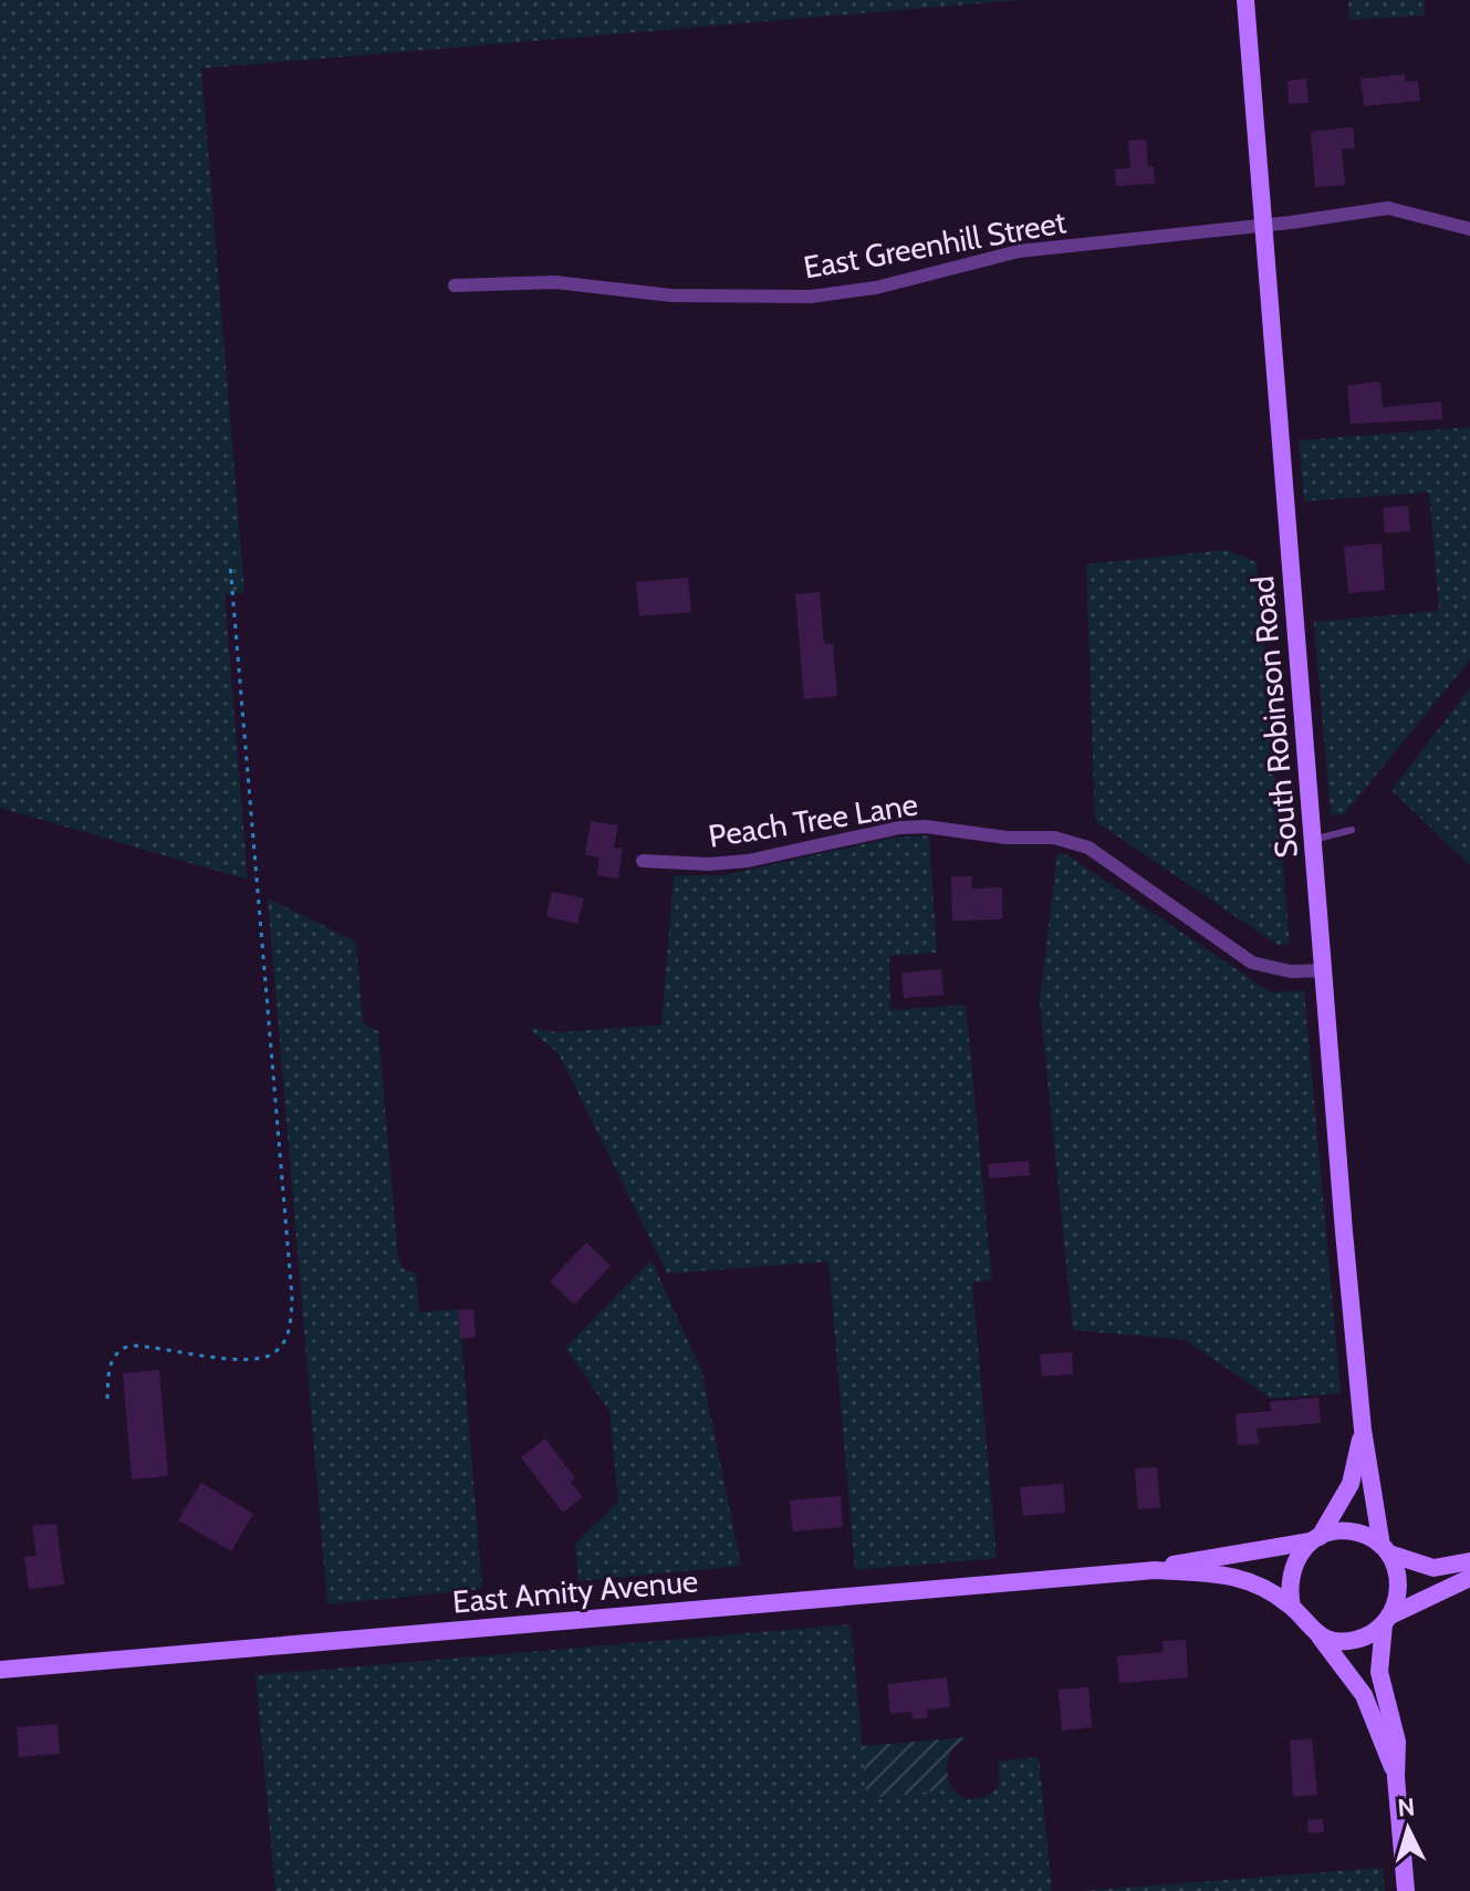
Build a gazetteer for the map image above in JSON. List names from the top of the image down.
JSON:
{
  "streets": {
    "street": [
      "East Greenhill Street",
      "South Robinson Road",
      "Peach Tree Lane",
      "East Amity Avenue"
    ]
  },
  "crossings": [
    ["East Greenhill Street", "South Robinson Road"],
    ["South Robinson Road", "Peach Tree Lane"],
    ["South Robinson Road", "East Amity Avenue"]
  ],
  "north": "top"
}
